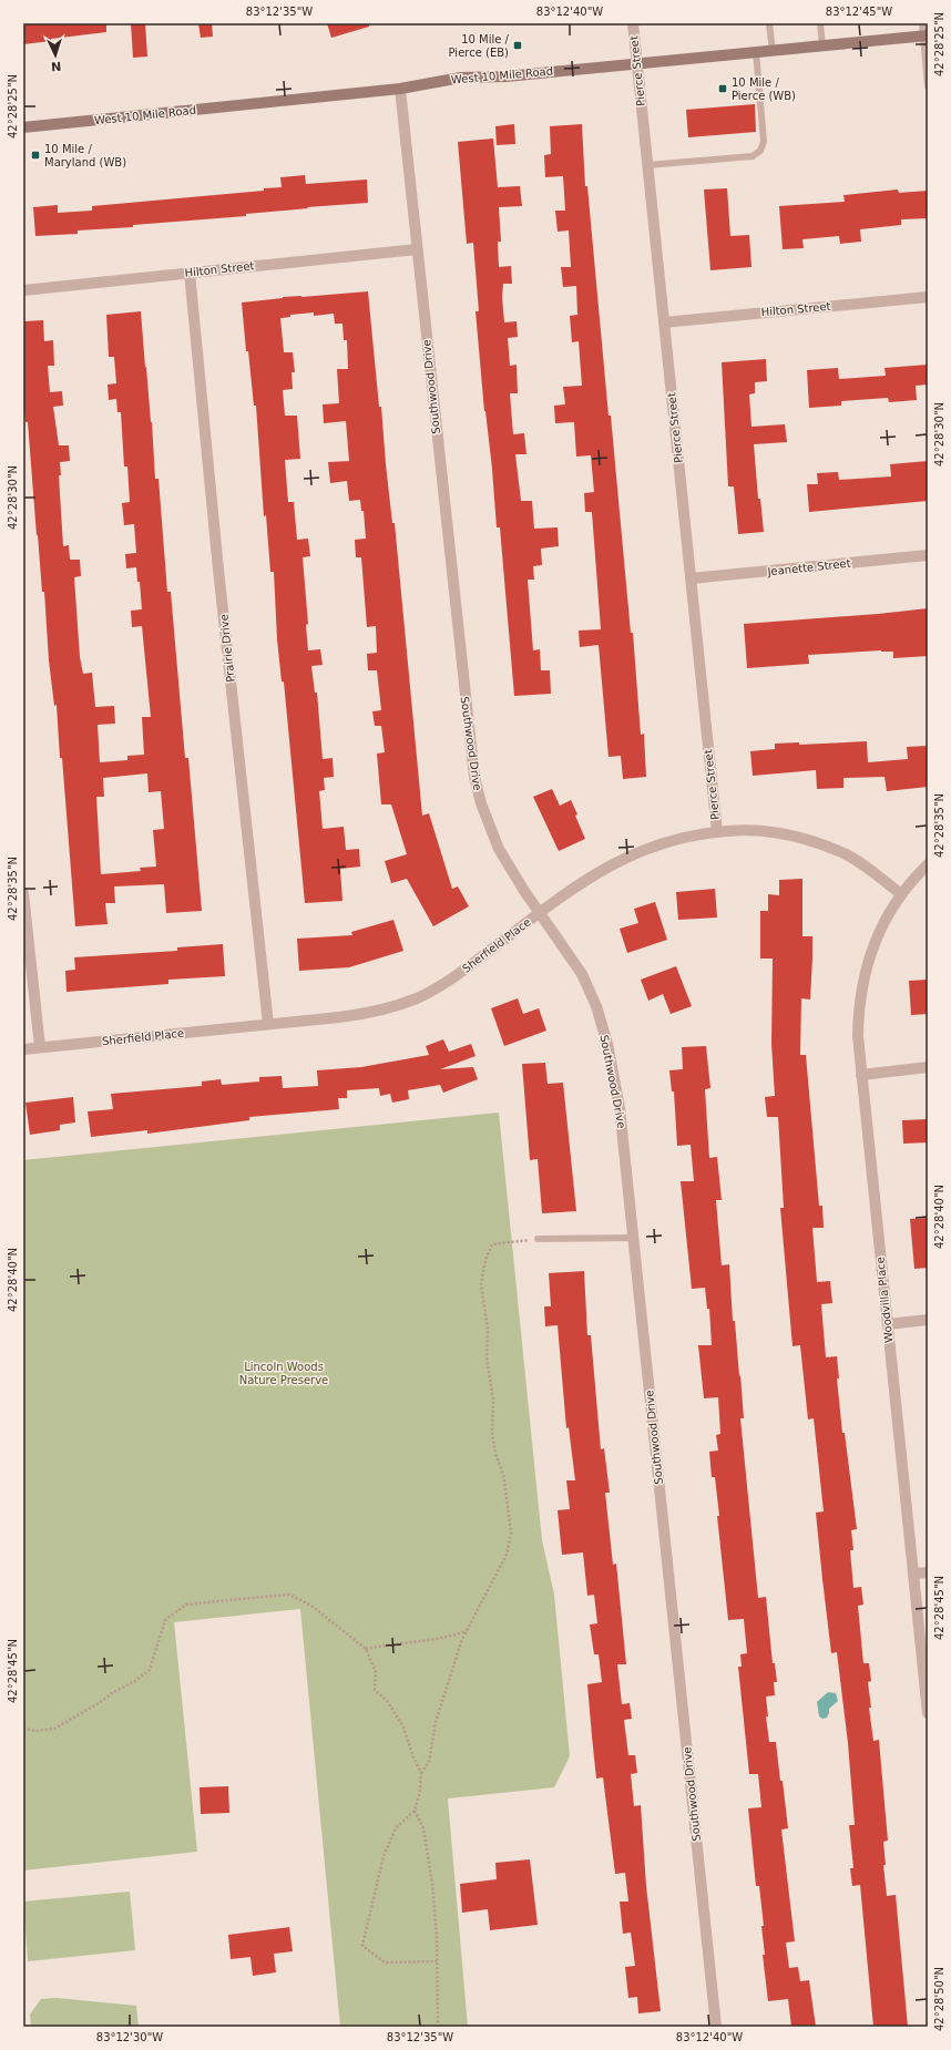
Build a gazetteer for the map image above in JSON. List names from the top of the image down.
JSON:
{
  "streets": {
    "main road": ["West 10 Mile Road"],
    "street": [
      "Pierce Street",
      "Hilton Street",
      "Southwood Drive",
      "Jeanette Street",
      "Prairie Drive",
      "Sherfield Place",
      "Woodvilla Place"
    ]
  },
  "crossings": [
    ["Pierce Street", "West 10 Mile Road"],
    ["Pierce Street", "Hilton Street"],
    ["Pierce Street", "Jeanette Street"],
    ["Pierce Street", "Sherfield Place"],
    ["West 10 Mile Road", "Southwood Drive"],
    ["Hilton Street", "Southwood Drive"],
    ["Hilton Street", "Prairie Drive"],
    ["Southwood Drive", "Sherfield Place"],
    ["Prairie Drive", "Sherfield Place"],
    ["Sherfield Place", "Woodvilla Place"]
  ],
  "parks": ["Lincoln Woods Nature Preserve"],
  "places": {
    "transit": ["10 Mile / Pierce (EB)", "10 Mile / Pierce (WB)", "10 Mile / Maryland (WB)"]
  },
  "north": "bottom",
  "coordinates": [
    "83°12'35\"W",
    "83°12'40\"W",
    "83°12'45\"W",
    "42°28'25\"N",
    "42°28'30\"N",
    "42°28'35\"N",
    "42°28'40\"N",
    "42°28'45\"N",
    "42°28'50\"N",
    "83°12'30\"W"
  ]
}
